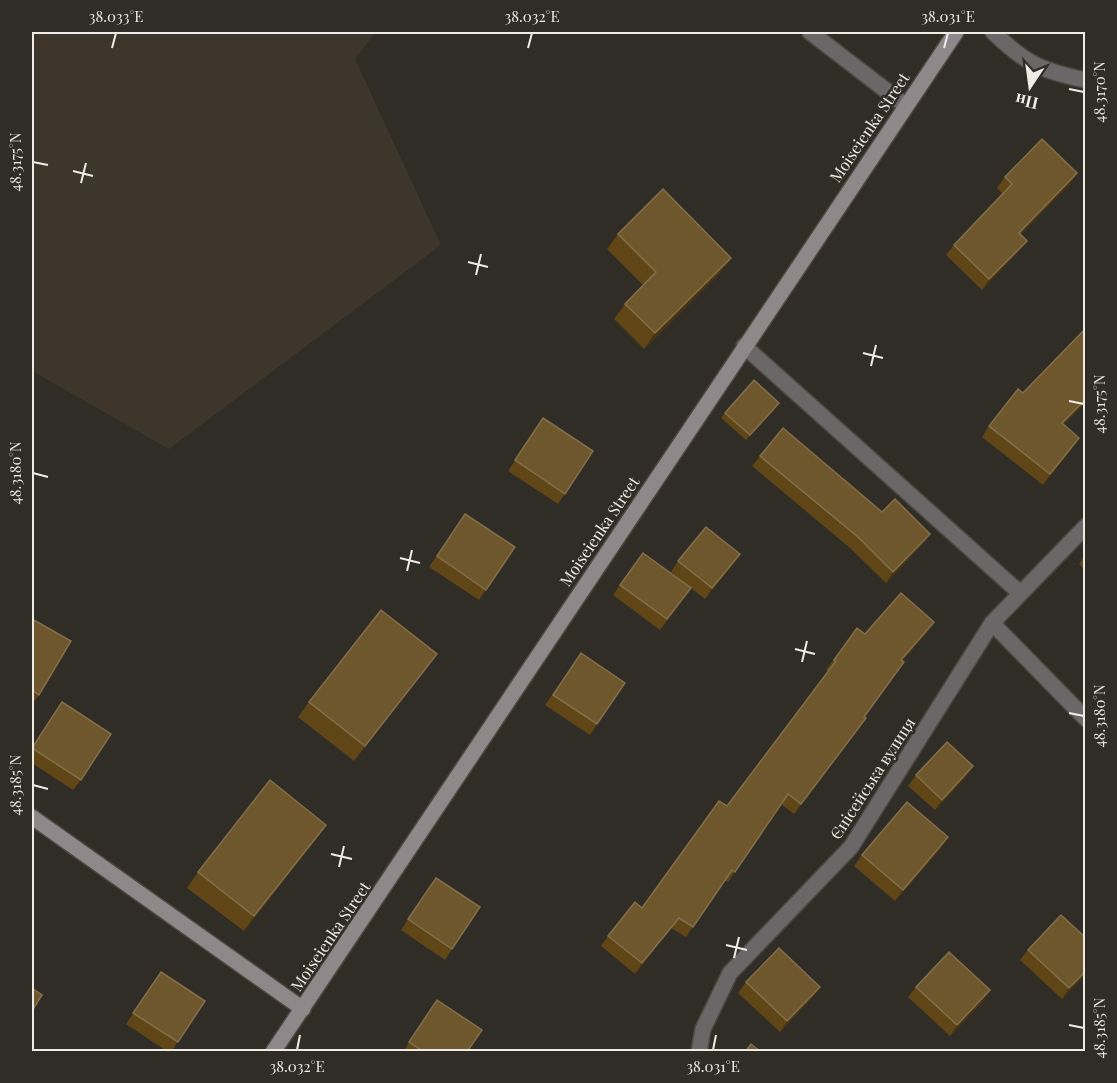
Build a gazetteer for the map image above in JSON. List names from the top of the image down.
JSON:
{
  "streets": {
    "street": ["Moiseienka Street", "Єнісейська вулиця"]
  },
  "north": "bottom",
  "coordinates": [
    "38.033°E",
    "38.032°E",
    "38.031°E",
    "48.3170°N",
    "48.3175°N",
    "48.3180°N",
    "48.3185°N"
  ]
}
